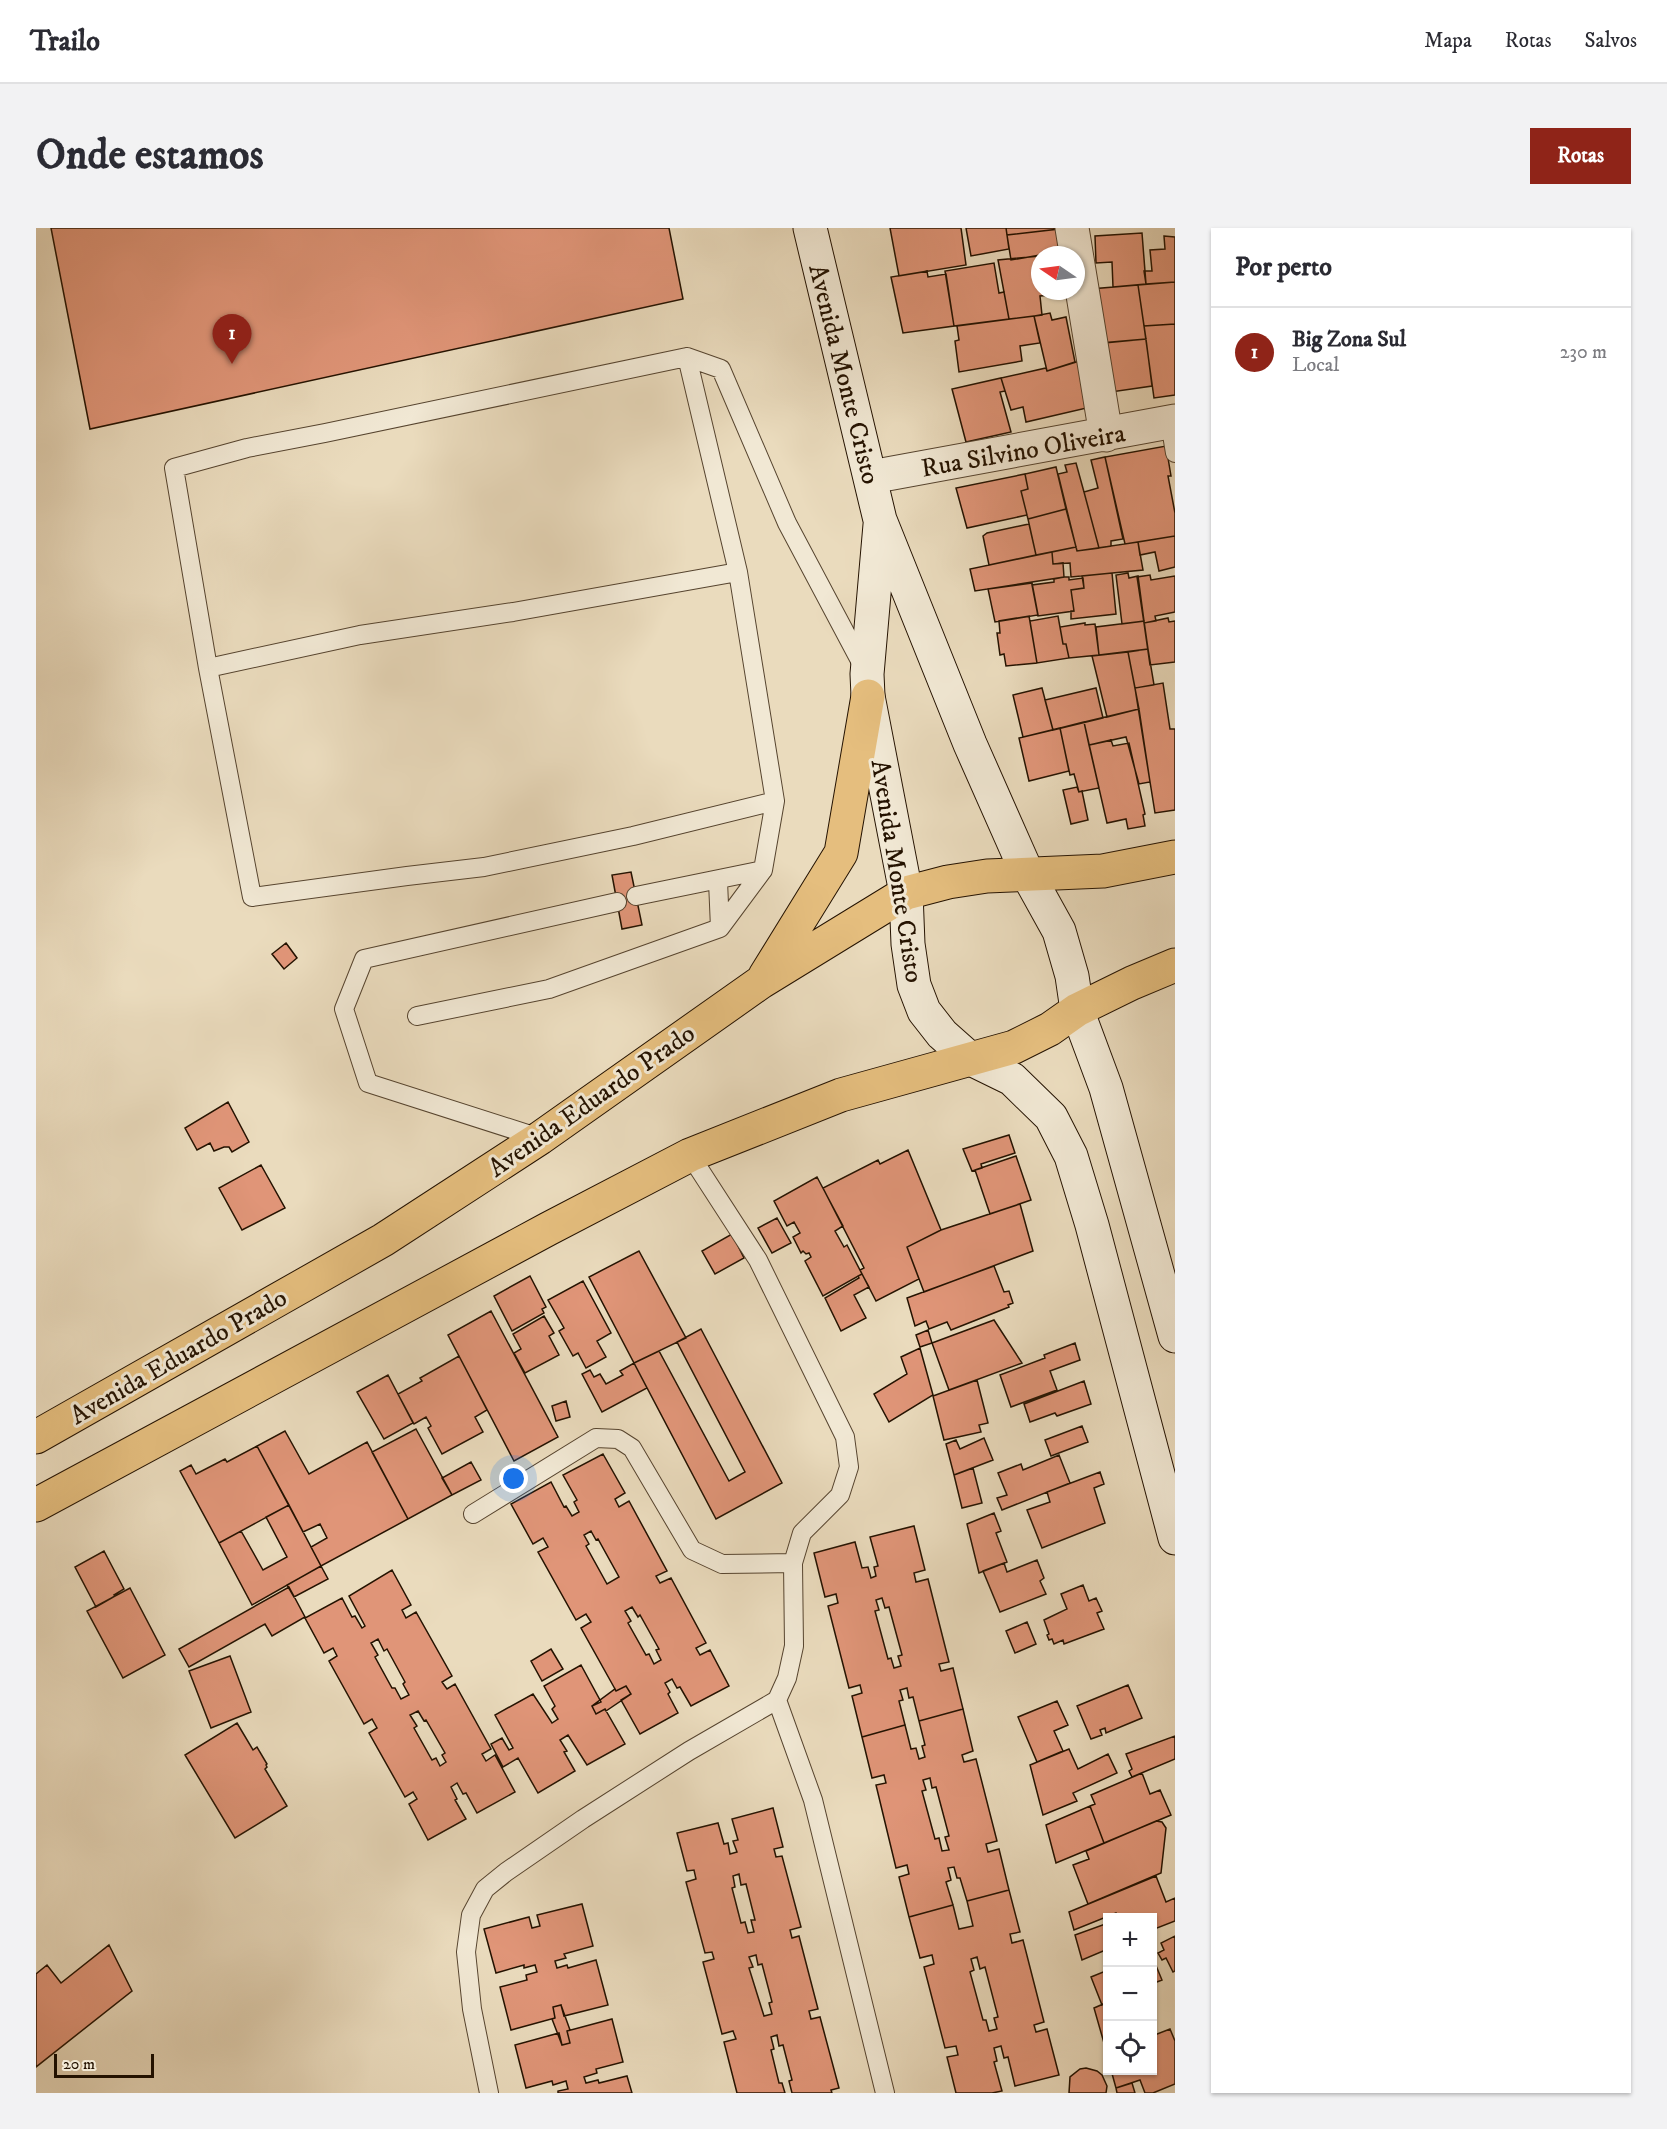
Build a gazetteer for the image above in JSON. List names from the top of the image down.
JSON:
{
  "streets": {
    "main road": ["Avenida Monte Cristo", "Rua Silvino Oliveira", "Avenida Eduardo Prado"]
  },
  "crossings": [
    ["Avenida Monte Cristo", "Rua Silvino Oliveira"],
    ["Avenida Monte Cristo", "Avenida Eduardo Prado"]
  ],
  "scale_bar": "20 m",
  "north": "left",
  "page": {
    "header": "Trailo",
    "nav": ["Mapa", "Rotas", "Salvos"],
    "buttons": "Rotas",
    "title": "Onde estamos",
    "heading": "Por perto",
    "list": [
      {
        "mark": "1",
        "name": "Big Zona Sul",
        "note": "Local",
        "value": "230 m"
      }
    ],
    "pins": "1",
    "map_buttons": ["+", "−"],
    "scale": "20 m"
  }
}
